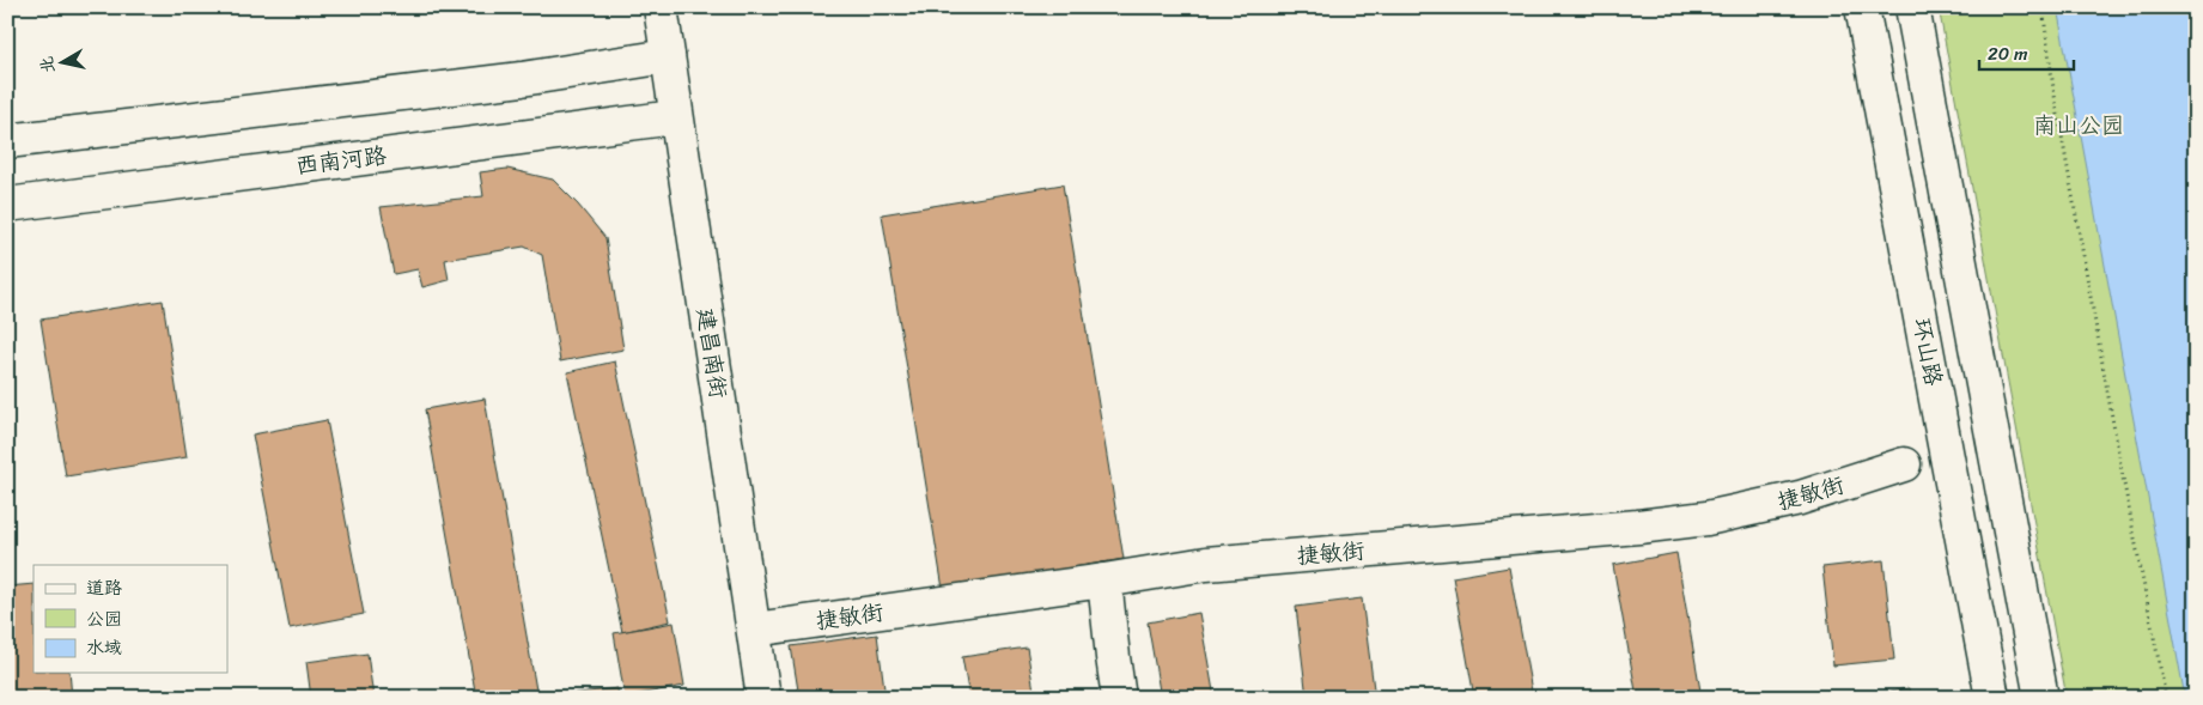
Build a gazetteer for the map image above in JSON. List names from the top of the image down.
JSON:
{
  "streets": {
    "main road": [
      "西南河路",
      "环山路",
      "建昌南街",
      "捷敏街"
    ]
  },
  "crossings": [
    ["西南河路", "建昌南街"],
    ["建昌南街", "捷敏街"]
  ],
  "parks": ["南山公园"],
  "legend": ["道路", "公园", "水域"],
  "scale_bar": "20 m",
  "north": "left"
}
